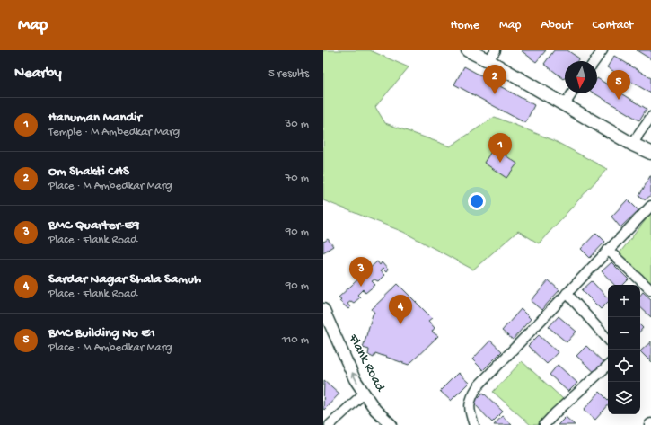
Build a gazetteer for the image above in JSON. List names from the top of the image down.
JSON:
{
  "streets": {
    "street": ["Flank Road"]
  },
  "one_way": ["Flank Road"],
  "north": "bottom",
  "page": {
    "header": "Map",
    "nav": [
      "Home",
      "Map",
      "About",
      "Contact"
    ],
    "heading": ["Nearby", "5 results"],
    "pins": [
      "2",
      "5",
      "1",
      "3",
      "4"
    ],
    "list": [
      {
        "mark": "1",
        "name": "Hanuman Mandir",
        "note": "Temple · M Ambedkar Marg",
        "value": "30 m"
      },
      {
        "mark": "2",
        "name": "Om Shakti CHS",
        "note": "Place · M Ambedkar Marg",
        "value": "70 m"
      },
      {
        "mark": "3",
        "name": "BMC Quarter-E9",
        "note": "Place · Flank Road",
        "value": "90 m"
      },
      {
        "mark": "4",
        "name": "Sardar Nagar Shala Samuh",
        "note": "Place · Flank Road",
        "value": "90 m"
      },
      {
        "mark": "5",
        "name": "BMC Building No E1",
        "note": "Place · M Ambedkar Marg",
        "value": "110 m"
      }
    ],
    "map_buttons": ["+", "−"]
  }
}
